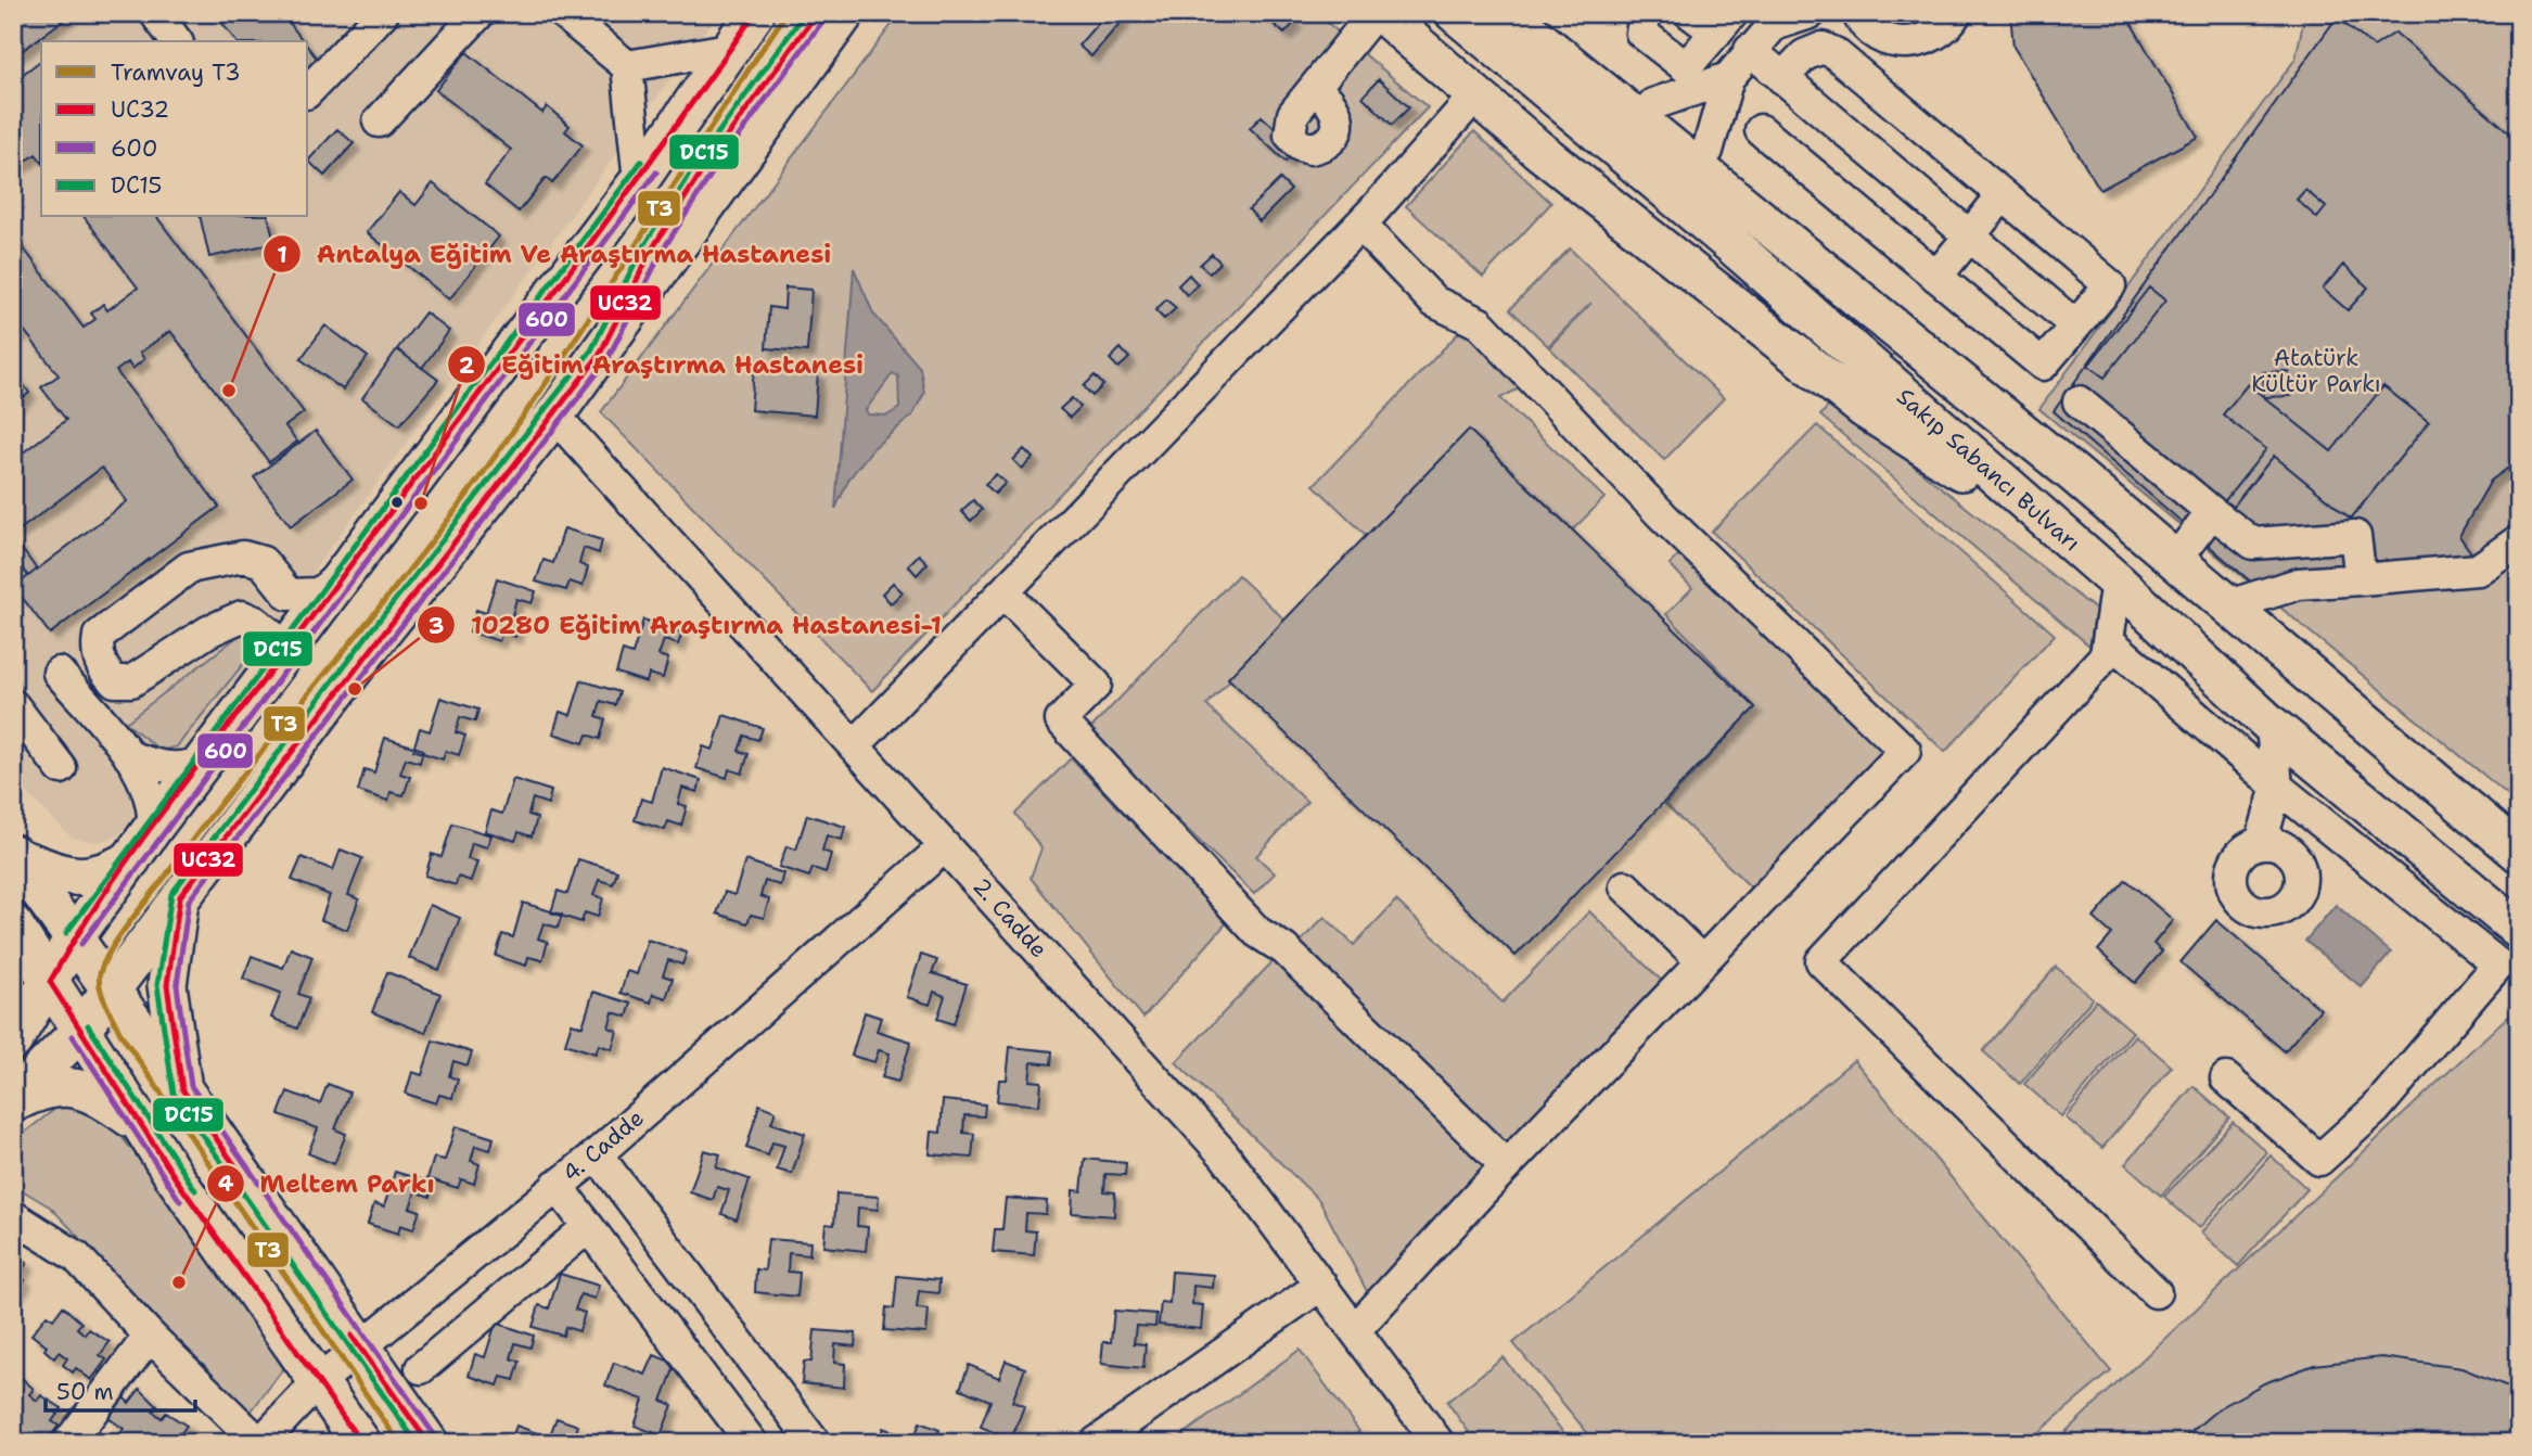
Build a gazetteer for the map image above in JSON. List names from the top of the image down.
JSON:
{
  "streets": {
    "main road": ["Sakıp Sabancı Bulvarı"],
    "street": ["2. Cadde", "4. Cadde"]
  },
  "crossings": [
    ["2. Cadde", "4. Cadde"]
  ],
  "parks": ["Atatürk Kültür Parkı"],
  "places": [
    "Antalya Eğitim Ve Araştırma Hastanesi",
    "Eğitim Araştırma Hastanesi",
    "10280 Eğitim Araştırma Hastanesi-1",
    "Meltem Parkı"
  ],
  "lines": [
    "tram line T3",
    "transit line UC32",
    "transit line DC15",
    "transit line 600"
  ],
  "legend": [
    "Tramvay T3",
    "UC32",
    "600",
    "DC15"
  ],
  "scale_bar": "50 m"
}
